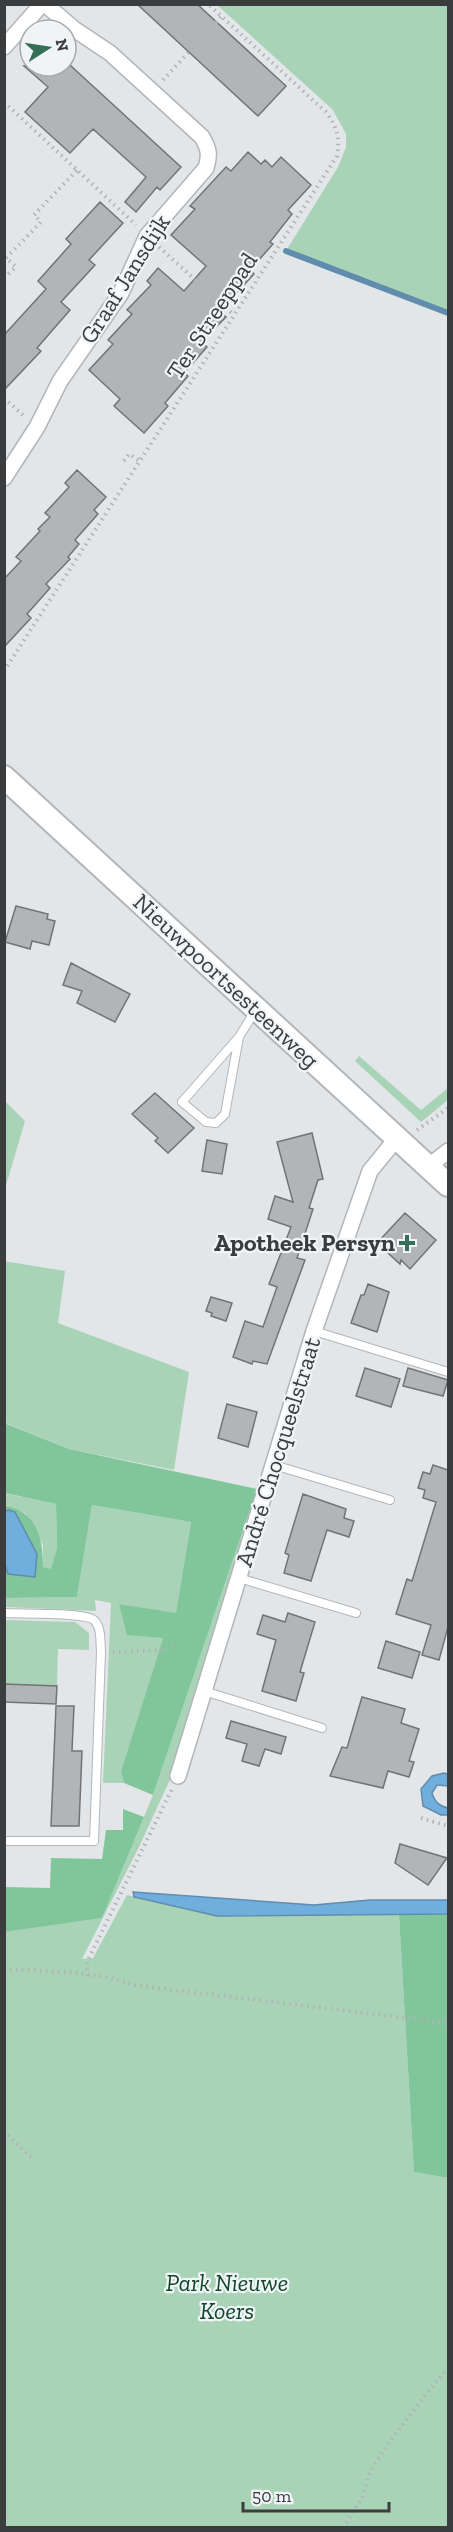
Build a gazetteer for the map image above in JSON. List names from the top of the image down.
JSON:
{
  "streets": {
    "main road": ["Nieuwpoortsesteenweg"],
    "street": ["Graaf Jansdijk", "André Chocqueelstraat"],
    "path": ["Ter Streeppad"]
  },
  "crossings": [
    ["Nieuwpoortsesteenweg", "André Chocqueelstraat"]
  ],
  "parks": ["Park Nieuwe Koers"],
  "places": {
    "health": ["Apotheek Persyn"]
  },
  "scale_bar": "50 m",
  "north": "right"
}
